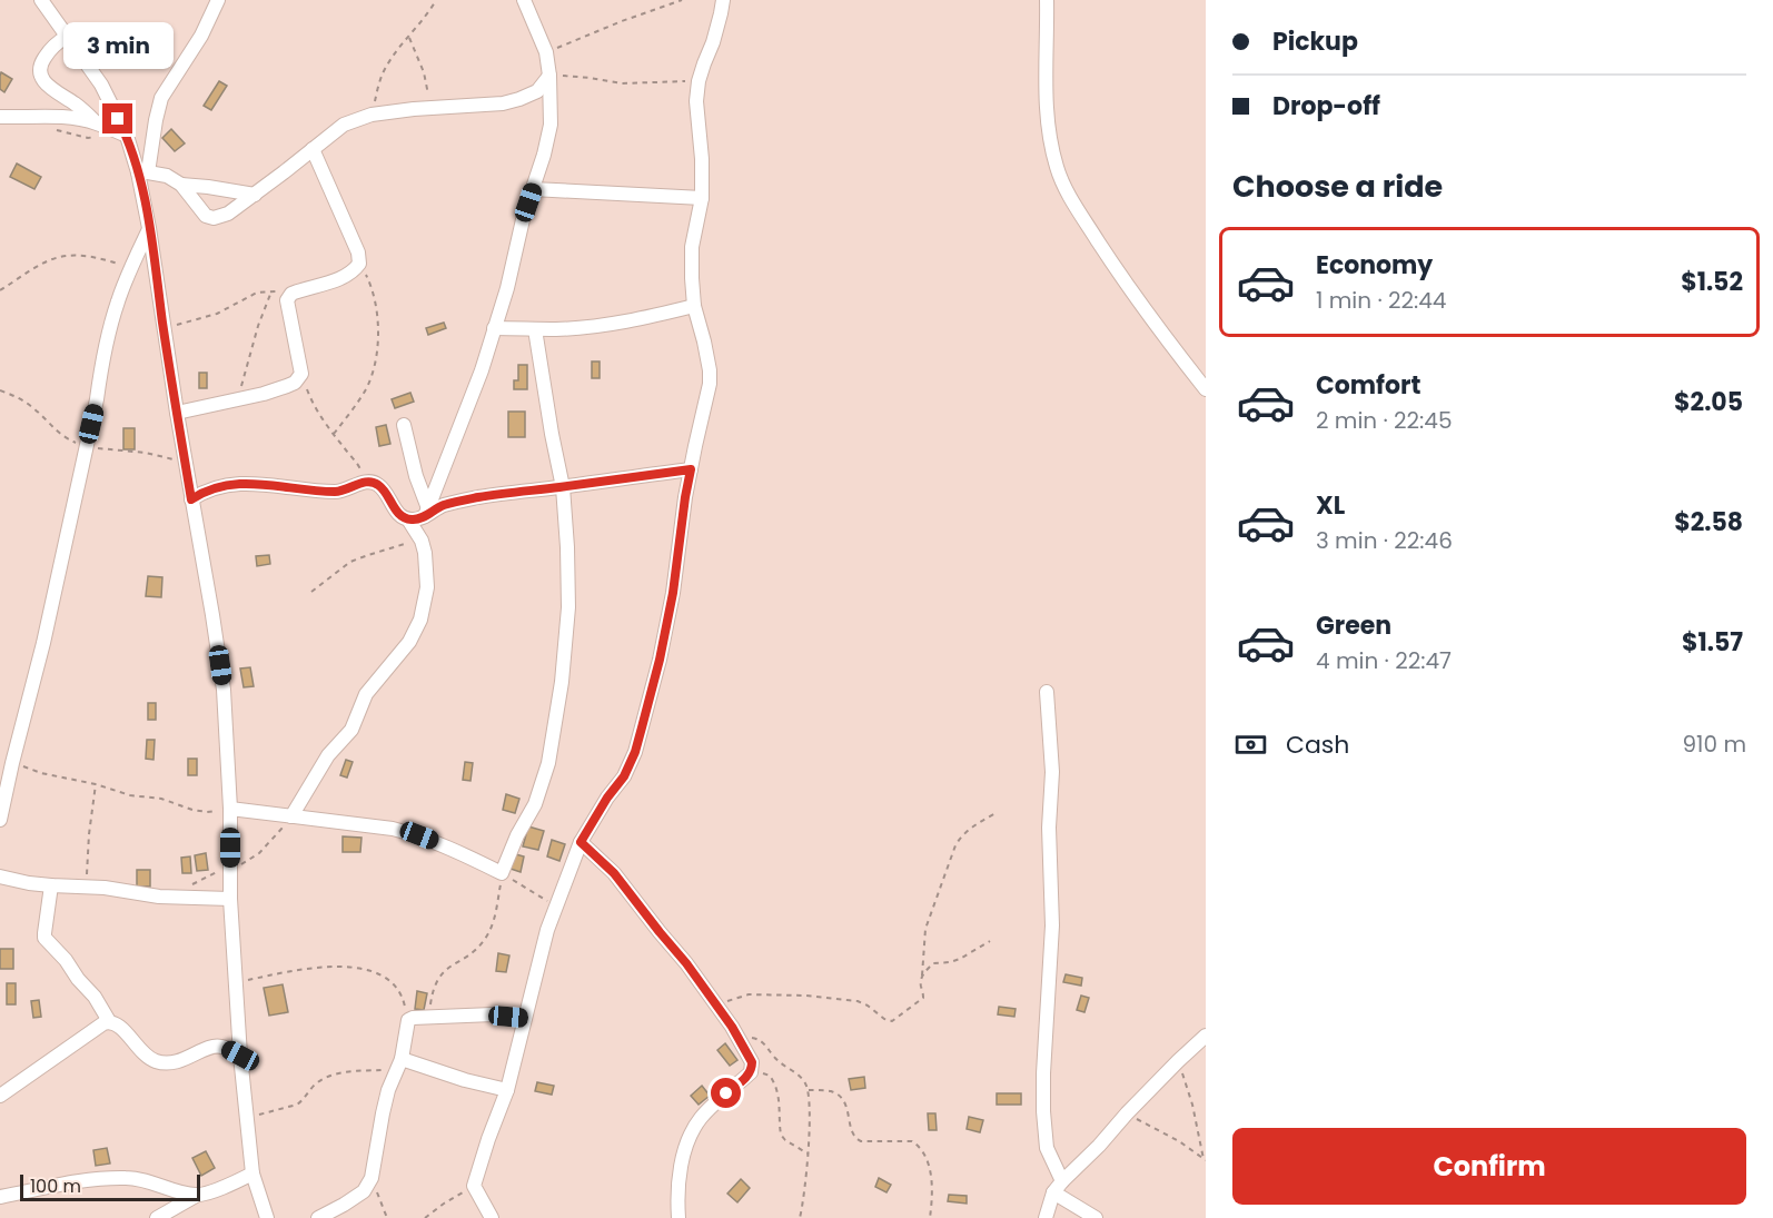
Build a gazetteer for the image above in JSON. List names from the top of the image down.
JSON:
{
  "scale_bar": "100 m",
  "page": {
    "banner": ["Pickup", "Drop-off"],
    "bubble": "3 min",
    "heading": "Choose a ride",
    "list": [
      {
        "name": "Economy",
        "note": "1 min · 22:44",
        "value": "$1.52"
      },
      {
        "name": "Comfort",
        "note": "2 min · 22:45",
        "value": "$2.05"
      },
      {
        "name": "XL",
        "note": "3 min · 22:46",
        "value": "$2.58"
      },
      {
        "name": "Green",
        "note": "4 min · 22:47",
        "value": "$1.57"
      }
    ],
    "pay": ["Cash", "910 m"],
    "buttons": "Confirm",
    "scale": "100 m"
  }
}
